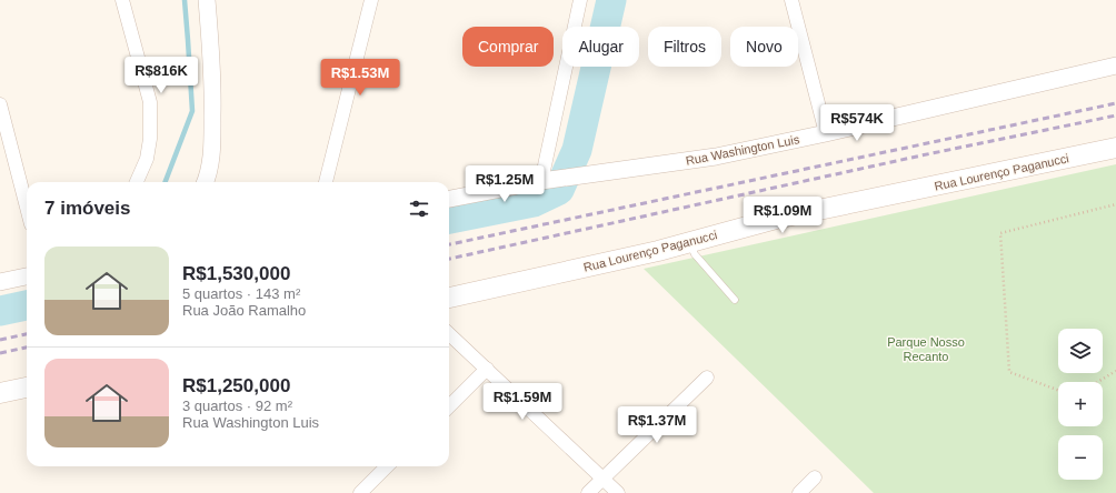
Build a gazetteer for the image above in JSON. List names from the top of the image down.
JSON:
{
  "streets": {
    "main road": ["Rua Lourenço Paganucci"],
    "street": ["Rua Washington Luis"]
  },
  "parks": ["Parque Nosso Recanto"],
  "page": {
    "chip": [
      "Comprar",
      "Alugar",
      "Filtros",
      "Novo"
    ],
    "price": [
      "R$816K",
      "R$1.53M",
      "R$574K",
      "R$1.25M",
      "R$1.09M",
      "R$1.59M",
      "R$1.37M"
    ],
    "heading": "7 imóveis",
    "list": [
      {
        "name": "R$1,530,000",
        "note": "5 quartos · 143 m² · Rua João Ramalho"
      },
      {
        "name": "R$1,250,000",
        "note": "3 quartos · 92 m² · Rua Washington Luis"
      }
    ],
    "map_buttons": ["+", "−"]
  }
}
